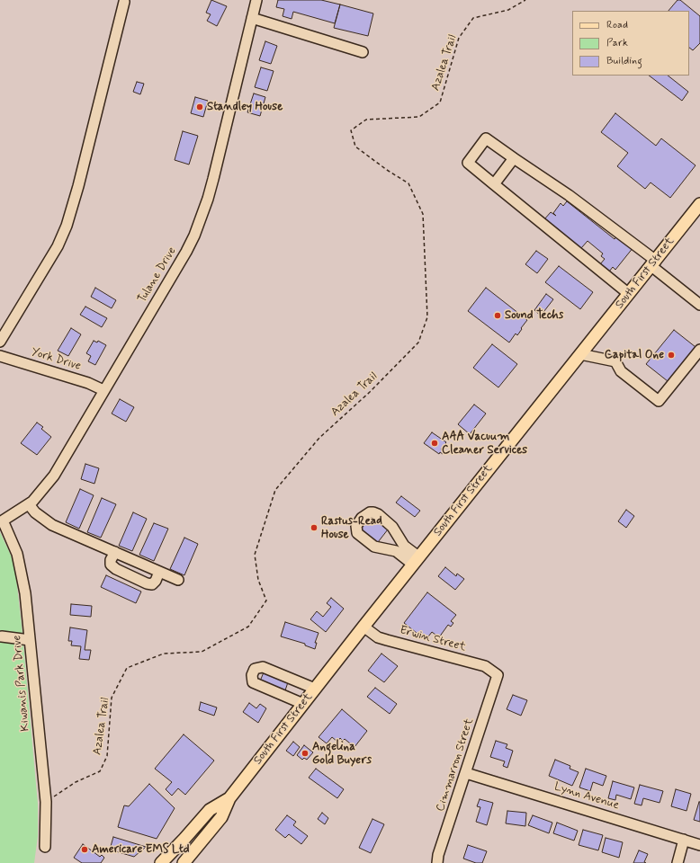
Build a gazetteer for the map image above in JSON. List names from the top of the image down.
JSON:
{
  "streets": {
    "main road": ["South First Street"],
    "street": [
      "Tulane Drive",
      "York Drive",
      "Erwin Street",
      "Kiwanis Park Drive",
      "Cimmarron Street",
      "Lynn Avenue"
    ],
    "path": ["Azalea Trail"]
  },
  "crossings": [
    ["Azalea Trail", "Kiwanis Park Drive"],
    ["South First Street", "Erwin Street"],
    ["Tulane Drive", "York Drive"],
    ["Tulane Drive", "Kiwanis Park Drive"],
    ["Erwin Street", "Cimmarron Street"],
    ["Cimmarron Street", "Lynn Avenue"]
  ],
  "places": [
    "Standley House",
    "Sound Techs",
    "Capital One",
    "AAA Vacuum Cleaner Services",
    "Rastus-Read House",
    "Angelina Gold Buyers",
    "Americare EMS Ltd"
  ],
  "legend": ["Road", "Park", "Building"]
}
